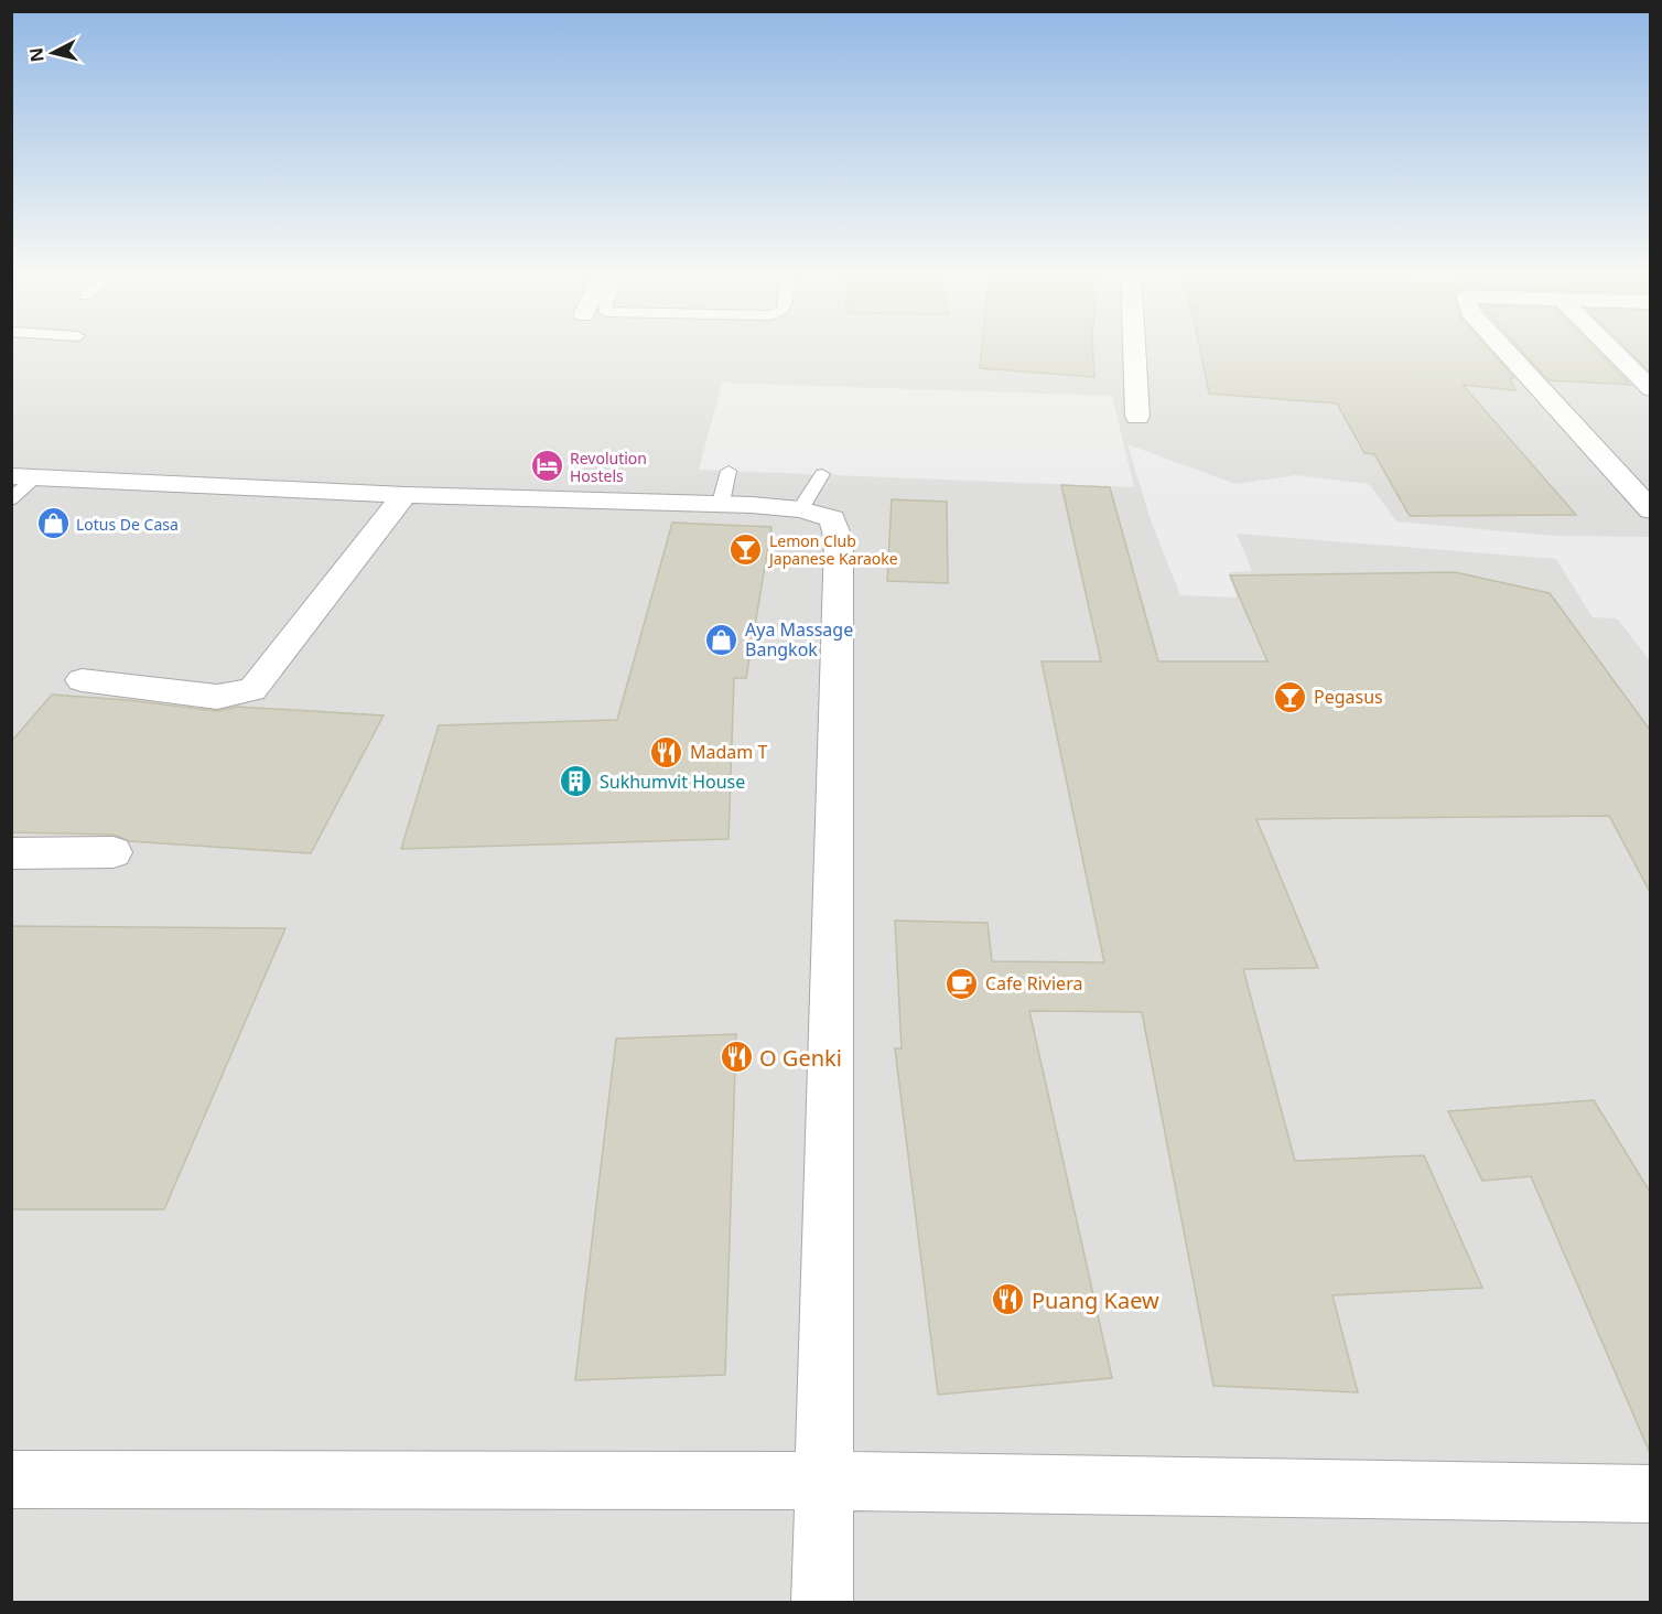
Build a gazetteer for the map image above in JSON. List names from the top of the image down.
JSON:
{
  "places": {
    "hotel": ["Revolution Hostels"],
    "shop": ["Lotus De Casa", "Aya Massage Bangkok"],
    "bar": ["Lemon Club Japanese Karaoke", "Pegasus"],
    "restaurant": ["Madam T", "O Genki", "Puang Kaew"],
    "building": ["Sukhumvit House"],
    "cafe": ["Cafe Riviera"]
  },
  "north": "left"
}
